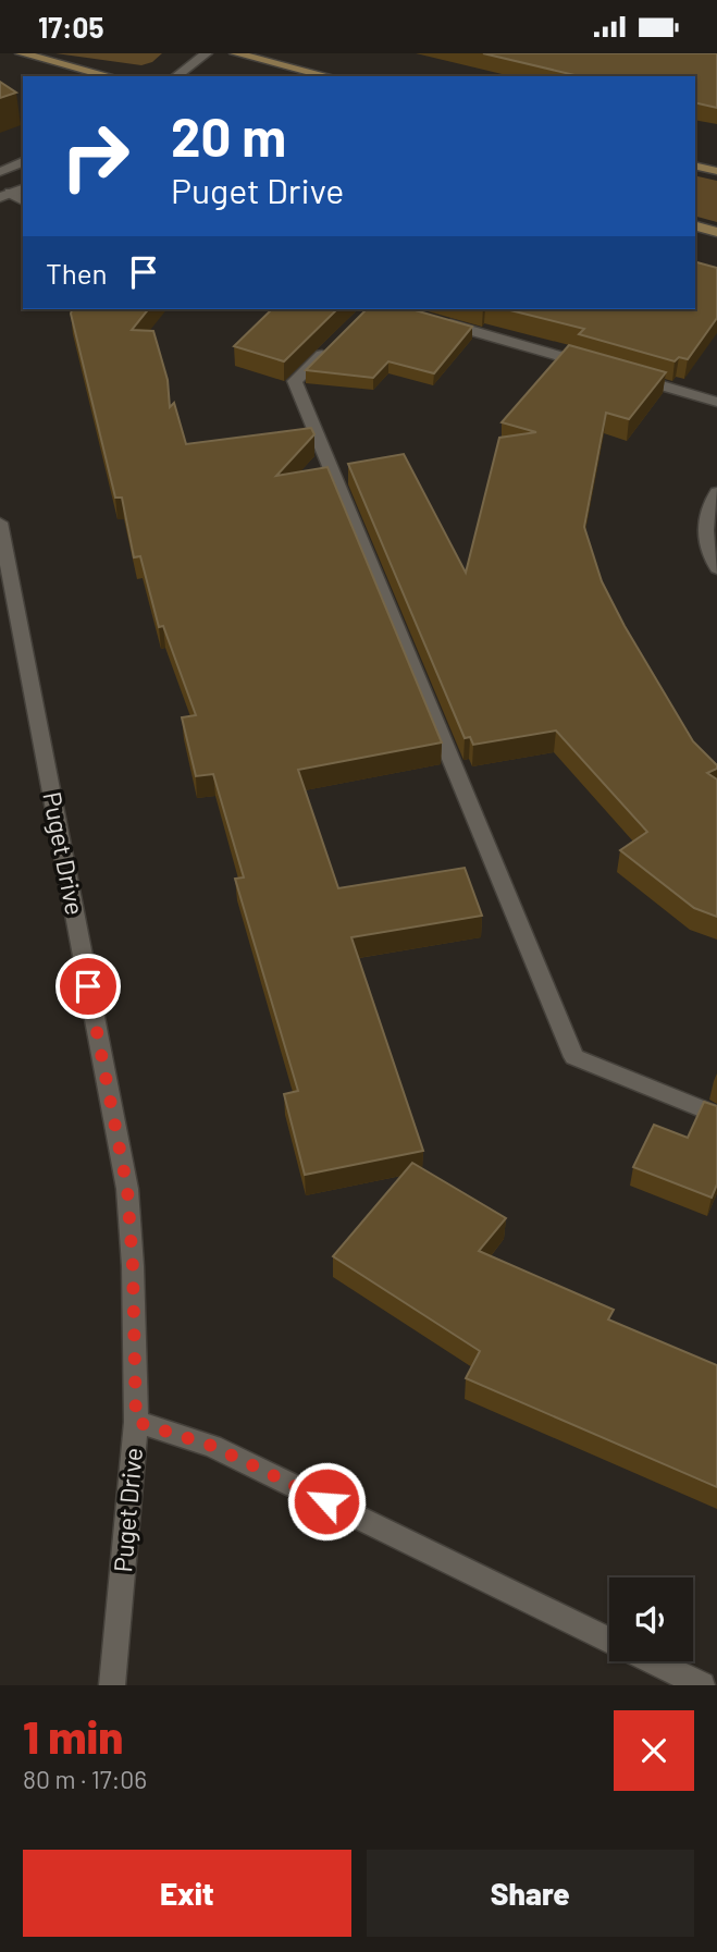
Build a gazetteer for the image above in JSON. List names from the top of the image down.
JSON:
{
  "streets": {
    "street": ["Puget Drive"]
  },
  "page": {
    "status": "17:05",
    "turn": ["20 m", "Puget Drive"],
    "then": "Then",
    "heading": ["1 min", "80 m · 17:06"],
    "buttons": ["Exit", "Share"]
  }
}
